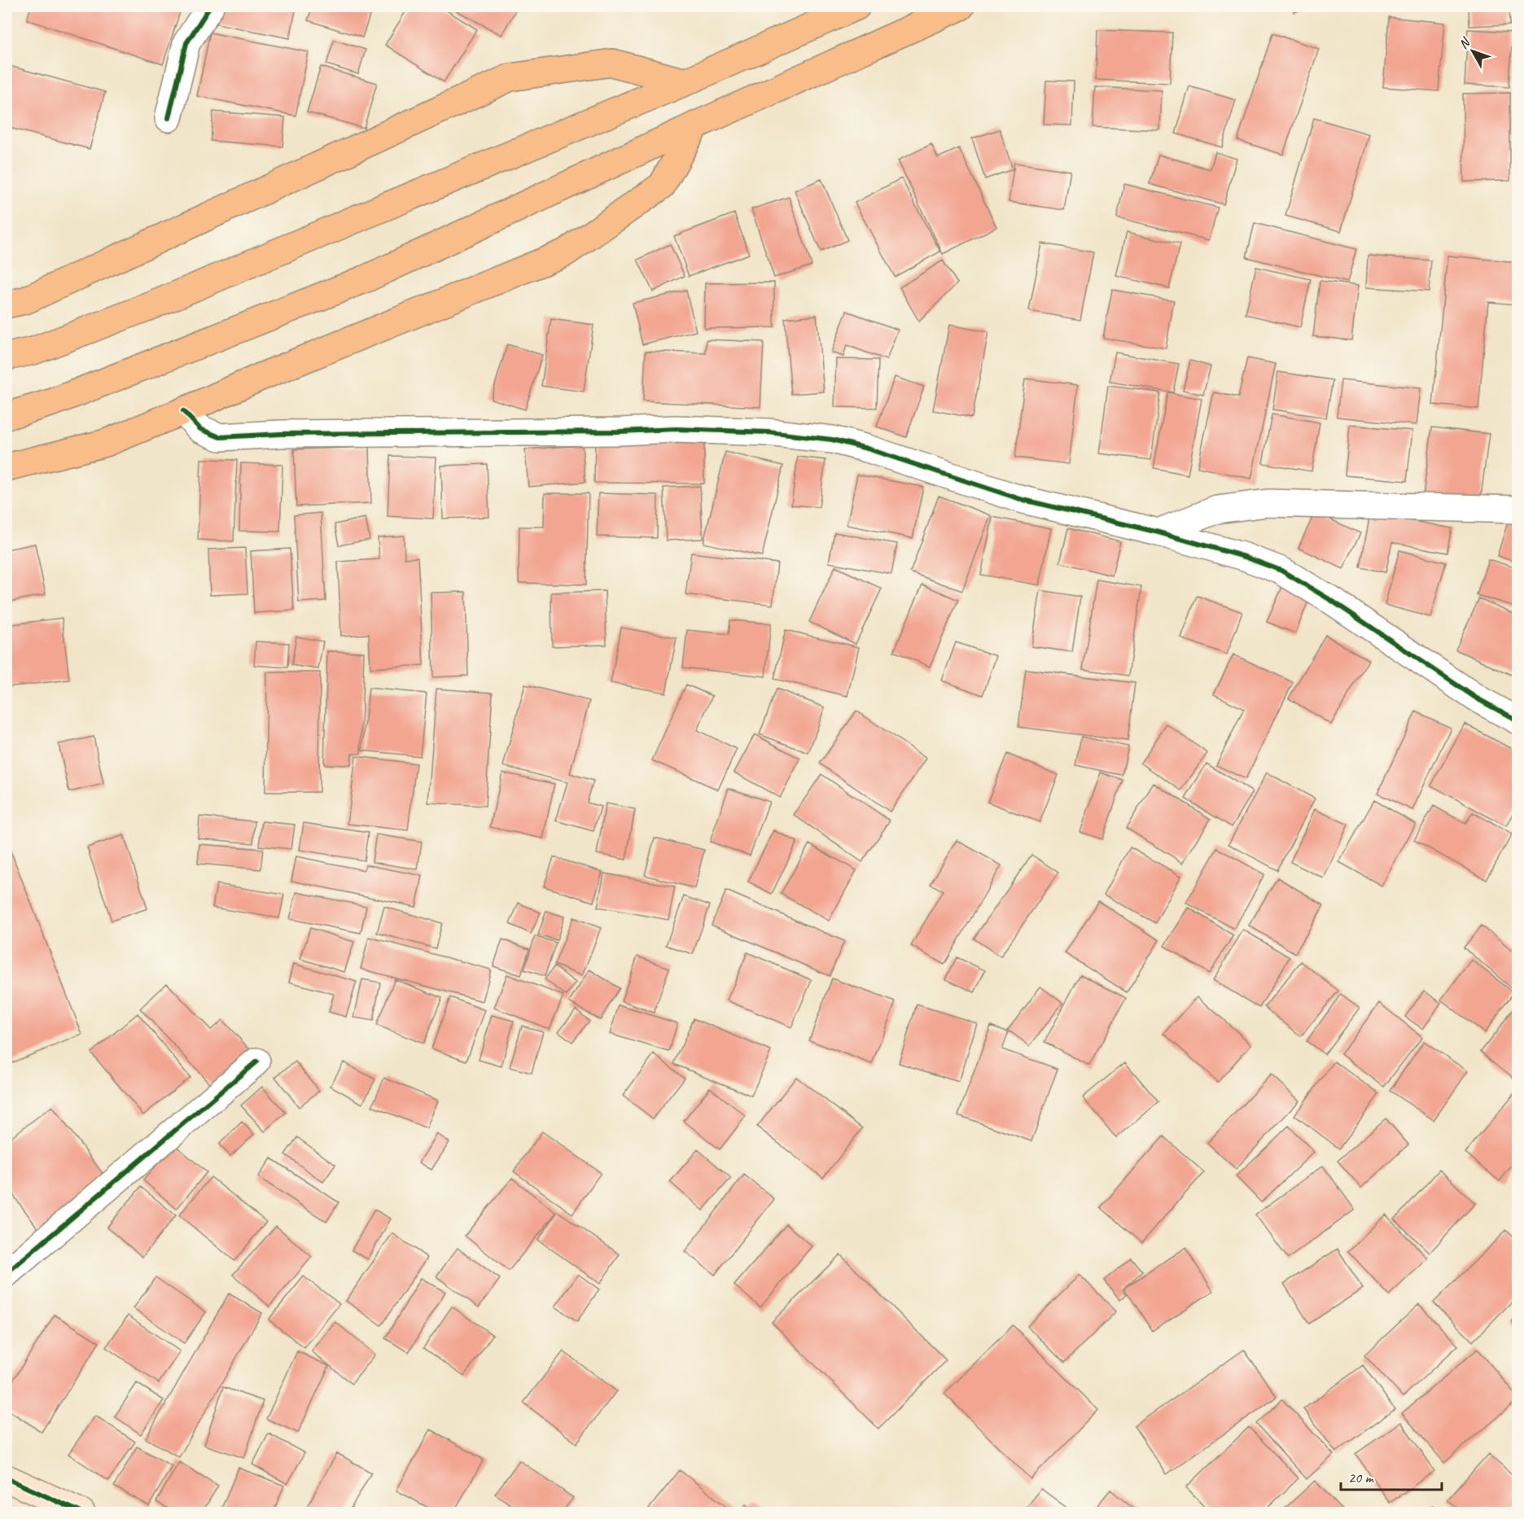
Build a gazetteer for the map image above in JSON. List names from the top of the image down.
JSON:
{
  "scale_bar": "20 m",
  "north": "top left"
}
